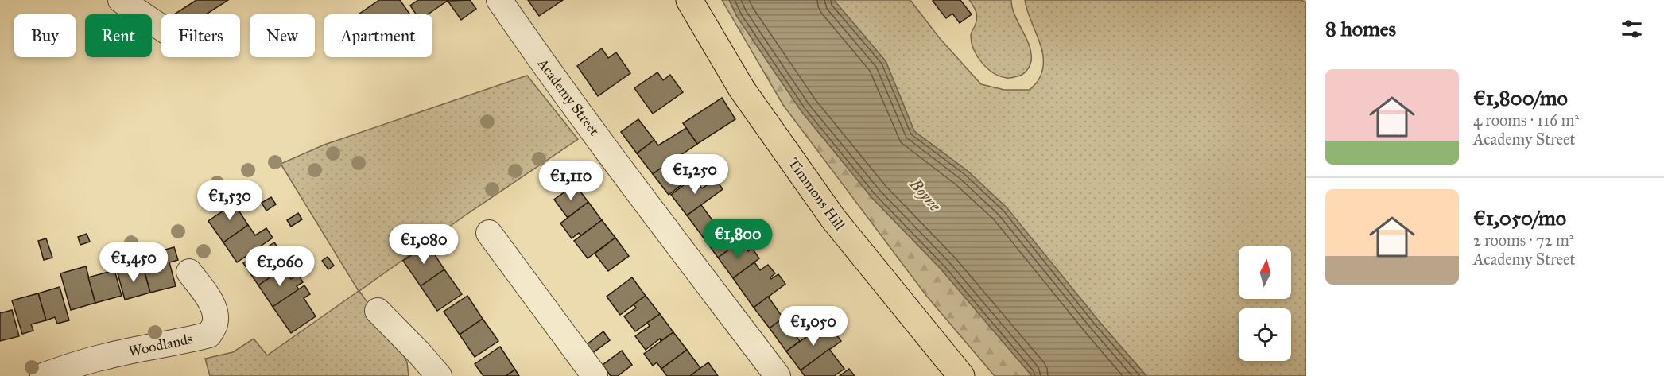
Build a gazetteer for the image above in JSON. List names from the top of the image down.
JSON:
{
  "streets": {
    "main road": ["Timmons Hill"],
    "street": ["Academy Street", "Woodlands"]
  },
  "water": ["Boyne"],
  "north": "top",
  "page": {
    "heading": "8 homes",
    "chip": [
      "Buy",
      "Rent",
      "Filters",
      "New",
      "Apartment"
    ],
    "list": [
      {
        "name": "€1,800/mo",
        "note": "4 rooms · 116 m² · Academy Street"
      },
      {
        "name": "€1,050/mo",
        "note": "2 rooms · 72 m² · Academy Street"
      }
    ],
    "price": [
      "€1,250",
      "€1,110",
      "€1,530",
      "€1,800",
      "€1,080",
      "€1,450",
      "€1,060",
      "€1,050"
    ]
  }
}
